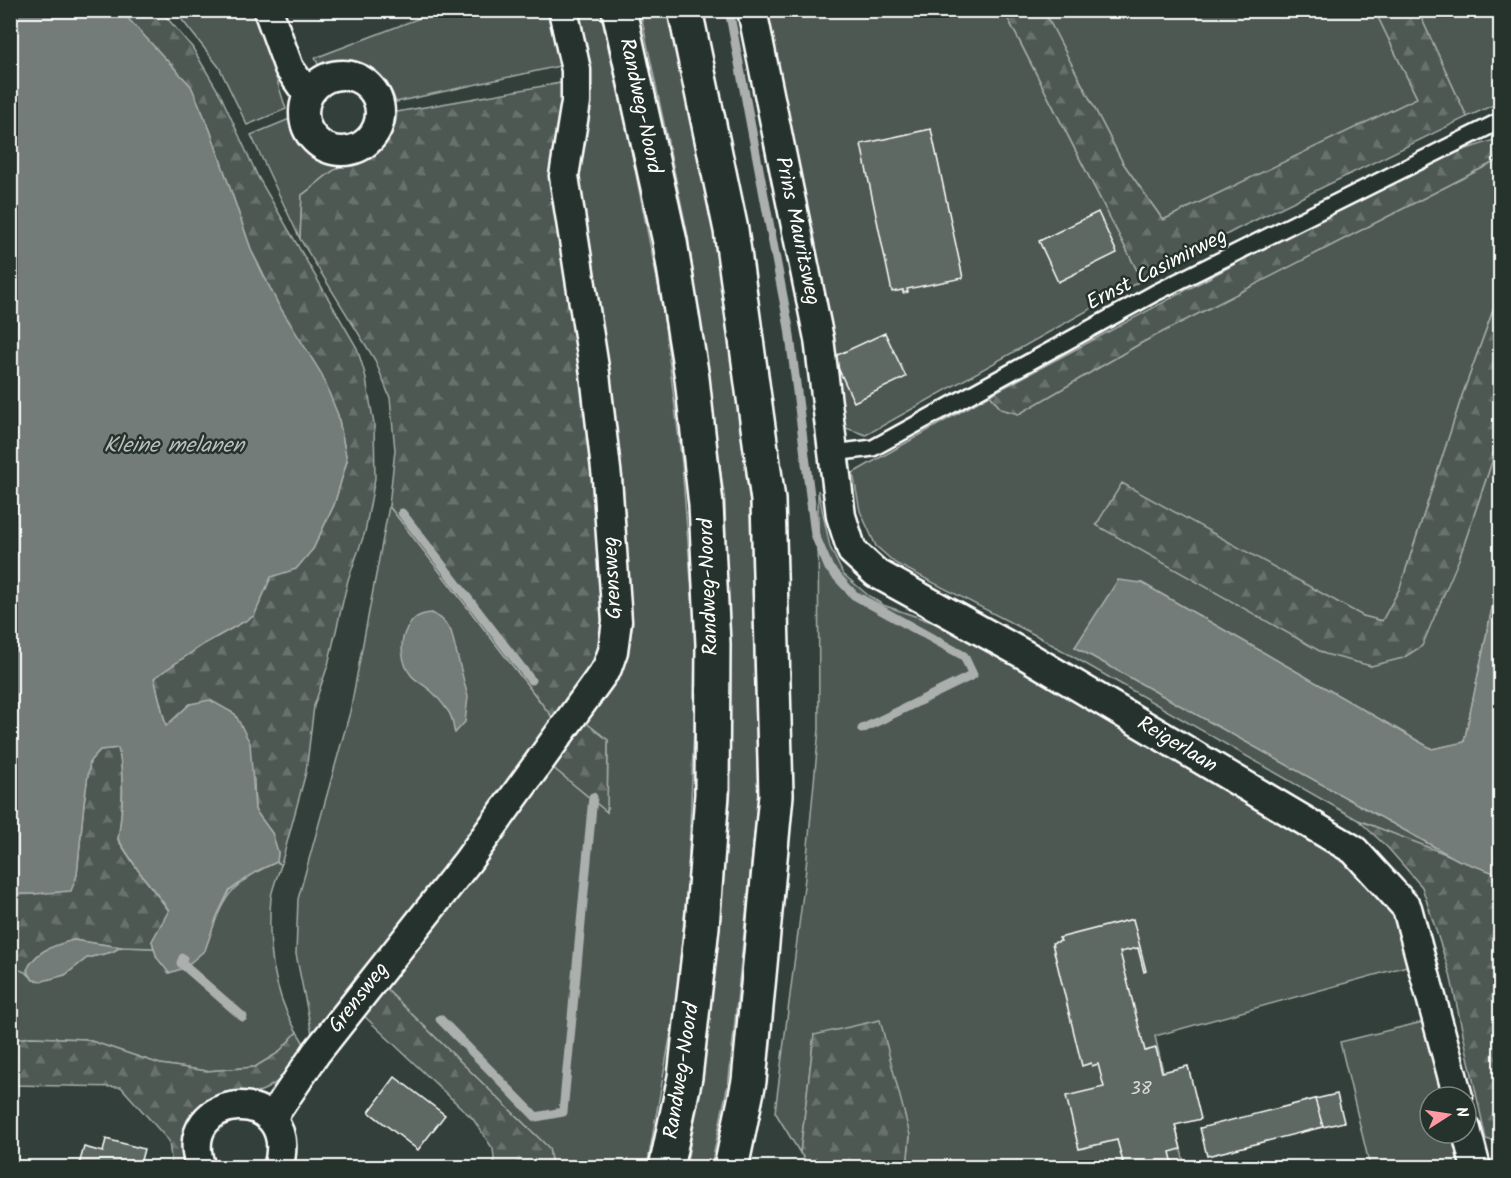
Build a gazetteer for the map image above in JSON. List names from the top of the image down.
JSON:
{
  "streets": {
    "main road": ["Randweg-Noord"],
    "street": ["Prins Mauritsweg", "Grensweg", "Reigerlaan"],
    "lane": ["Ernst Casimirweg"]
  },
  "crossings": [
    ["Prins Mauritsweg", "Ernst Casimirweg"],
    ["Prins Mauritsweg", "Reigerlaan"],
    ["Ernst Casimirweg", "Reigerlaan"]
  ],
  "water": ["Kleine melanen"],
  "house_numbers": ["38"],
  "north": "right"
}
